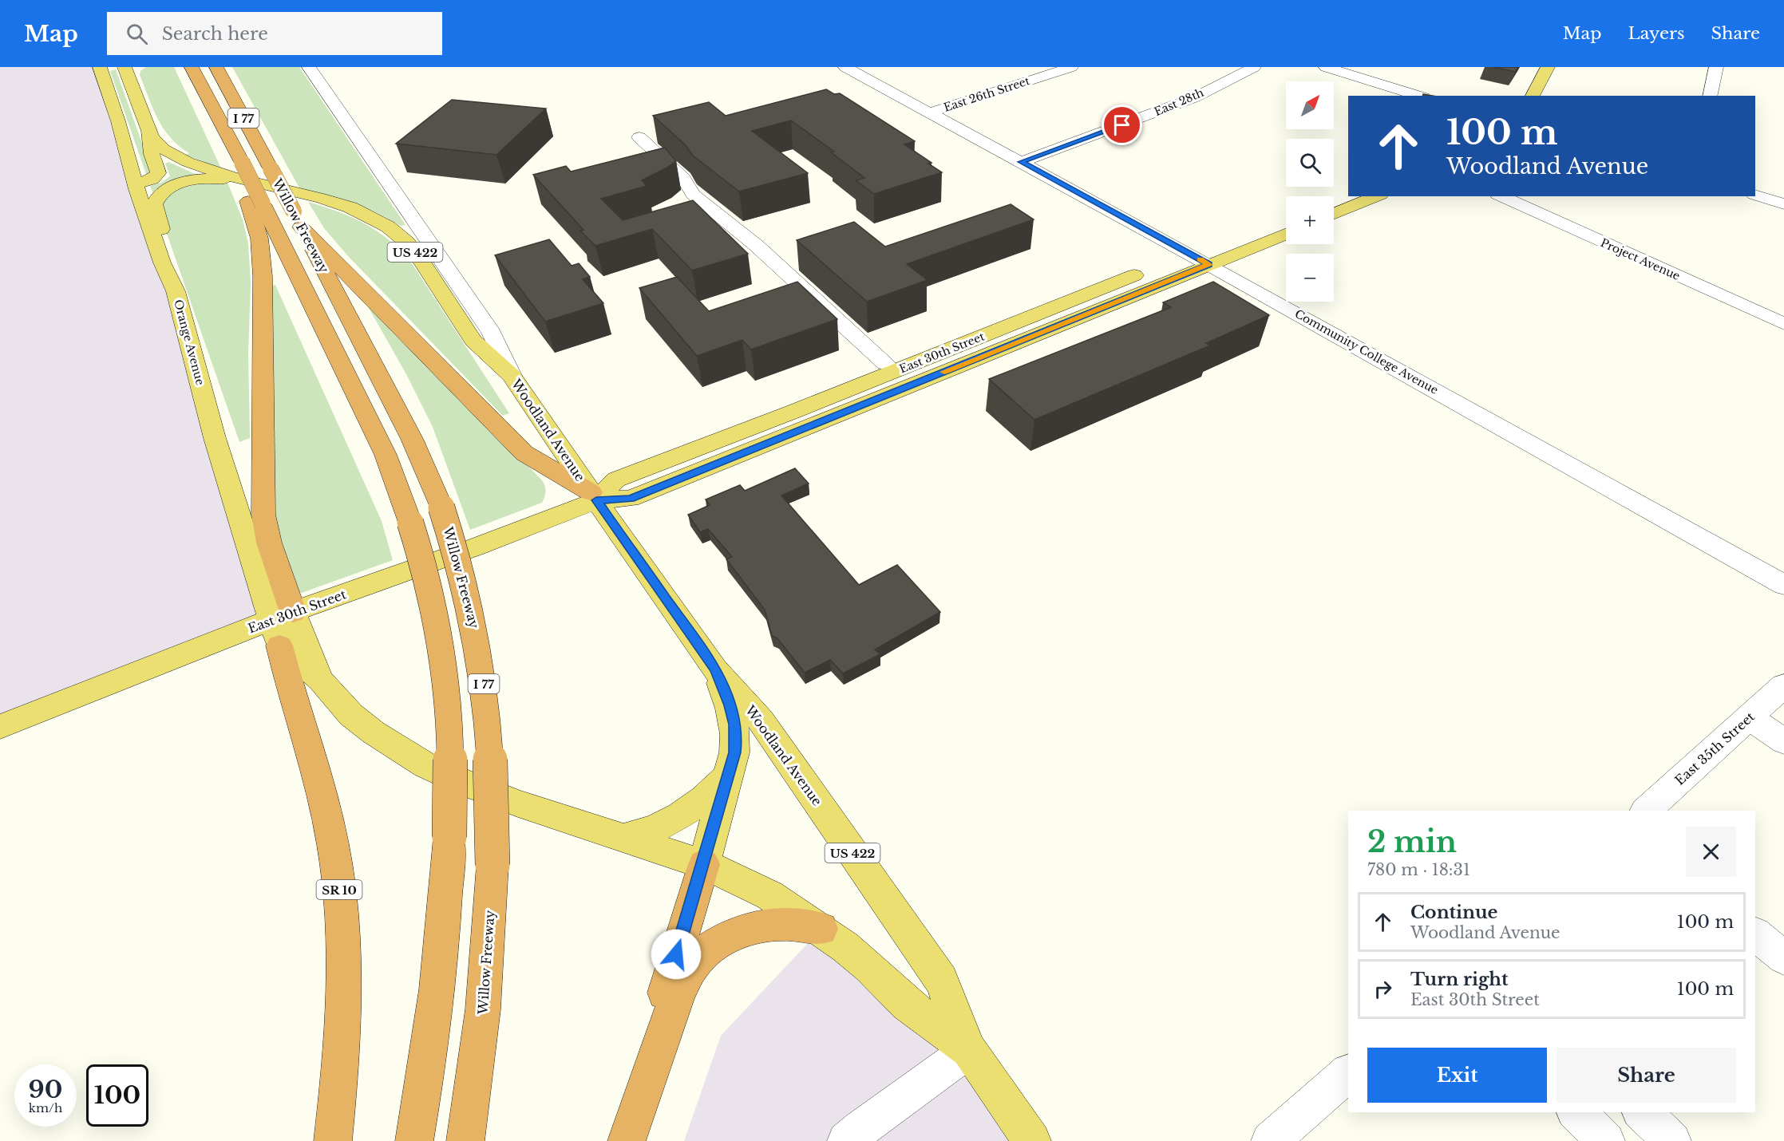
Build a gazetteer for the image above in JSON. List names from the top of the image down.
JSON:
{
  "streets": {
    "highway": ["I 77", "Willow Freeway", "SR 10"],
    "main road": [
      "US 422",
      "Orange Avenue",
      "East 30th Street",
      "Woodland Avenue"
    ],
    "street": [
      "East 26th Street",
      "East 28th",
      "Project Avenue",
      "Community College Avenue",
      "East 35th Street"
    ]
  },
  "crossings": [
    ["East 26th Street", "Community College Avenue"],
    ["East 28th", "Community College Avenue"],
    ["US 422", "Woodland Avenue"],
    ["Orange Avenue", "East 30th Street"],
    ["Orange Avenue", "Woodland Avenue"],
    ["Orange Avenue", "SR 10"],
    ["Community College Avenue", "East 30th Street"],
    ["East 30th Street", "Woodland Avenue"],
    ["East 30th Street", "SR 10"],
    ["Woodland Avenue", "SR 10"]
  ],
  "north": "top right",
  "page": {
    "header": "Map",
    "search": "Search here",
    "nav": ["Map", "Layers", "Share"],
    "map_buttons": ["+", "−"],
    "turn": ["100 m", "Woodland Avenue"],
    "heading": ["2 min", "780 m · 18:31"],
    "list": [
      {
        "name": "Continue",
        "note": "Woodland Avenue",
        "value": "100 m"
      },
      {
        "name": "Turn right",
        "note": "East 30th Street",
        "value": "100 m"
      }
    ],
    "buttons": ["Exit", "Share"],
    "speed": "90 km/h",
    "limit": "100"
  }
}
